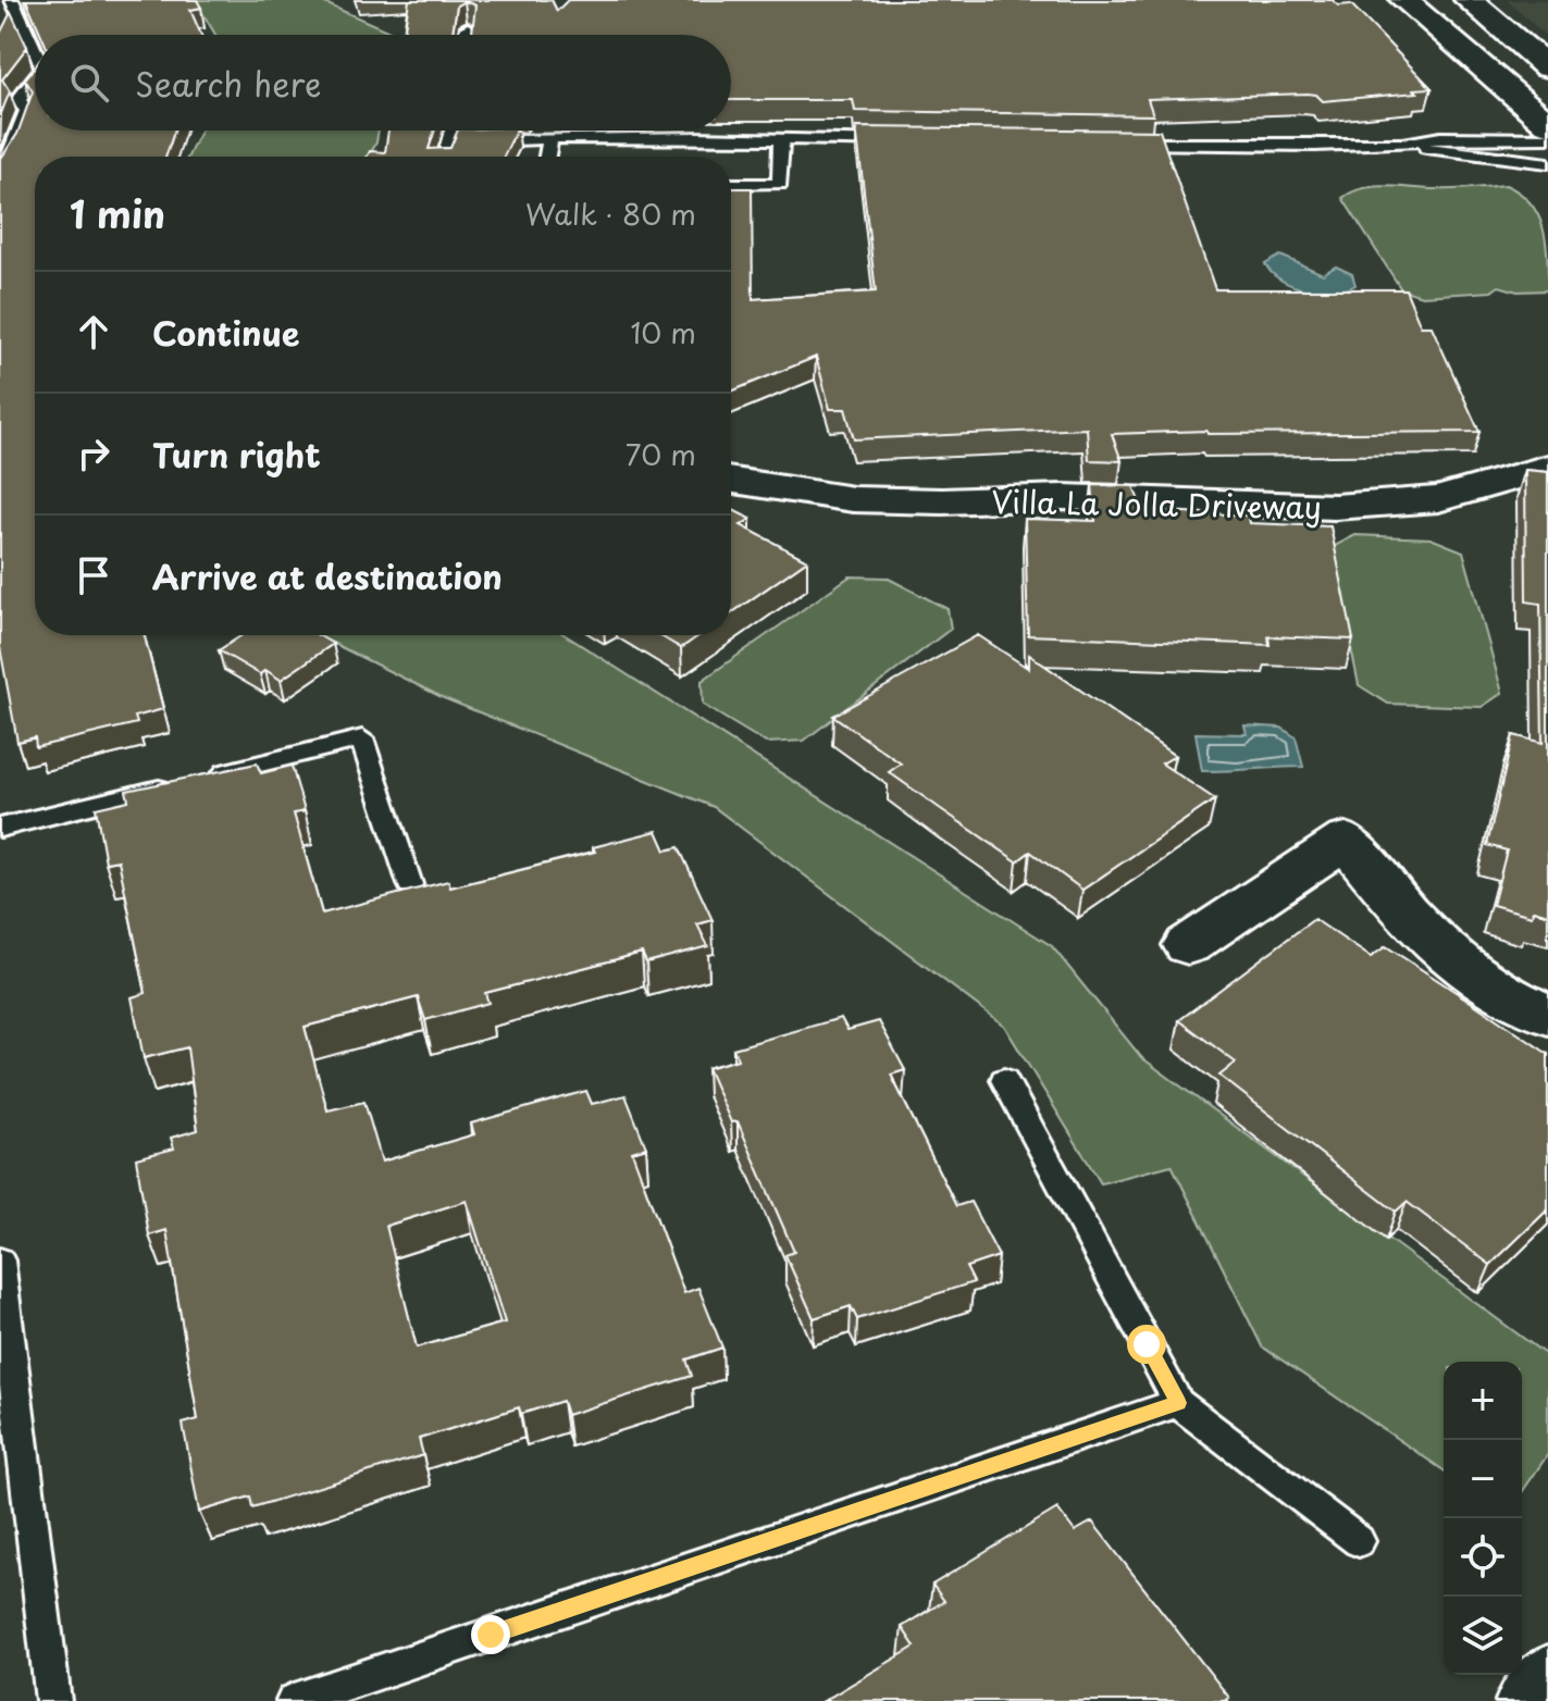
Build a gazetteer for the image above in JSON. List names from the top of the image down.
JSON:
{
  "streets": {
    "street": ["Villa La Jolla Driveway"]
  },
  "page": {
    "search": "Search here",
    "heading": ["1 min", "Walk · 80 m"],
    "list": [
      ["Continue", "10 m"],
      ["Turn right", "70 m"],
      "Arrive at destination"
    ],
    "map_buttons": ["+", "−"]
  }
}
